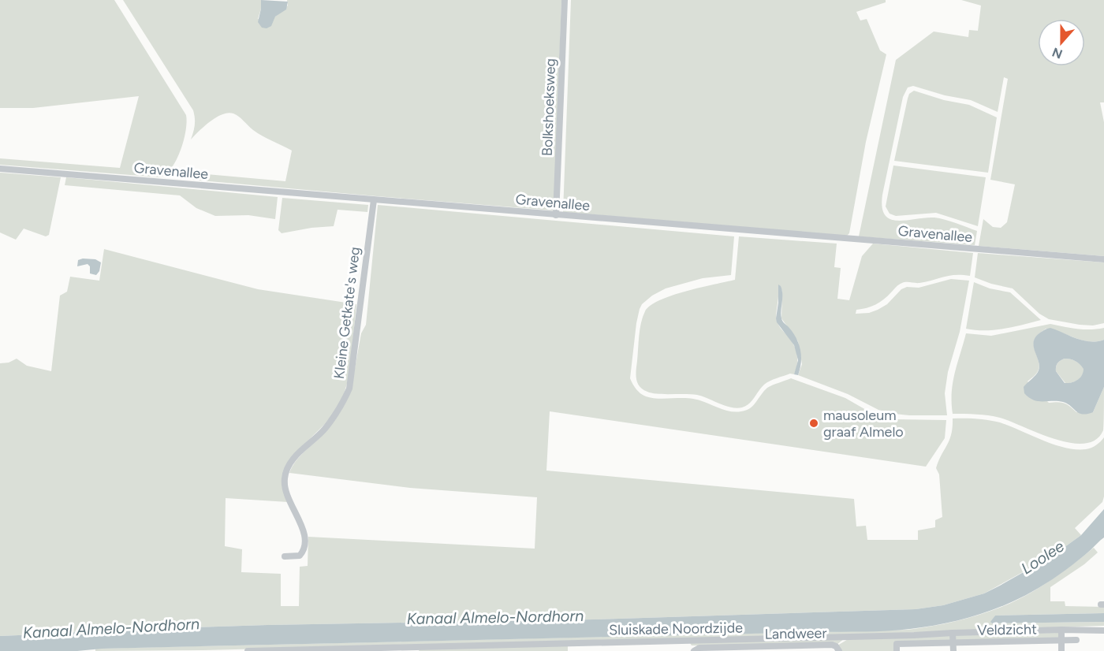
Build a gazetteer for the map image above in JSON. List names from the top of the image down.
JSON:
{
  "streets": {
    "street": [
      "Bolkshoeksweg",
      "Gravenallee",
      "Kleine Getkate's weg",
      "Sluiskade Noordzijde",
      "Veldzicht",
      "Landweer"
    ]
  },
  "crossings": [
    ["Bolkshoeksweg", "Gravenallee"],
    ["Gravenallee", "Kleine Getkate's weg"]
  ],
  "water": ["Loolee", "Kanaal Almelo-Nordhorn"],
  "places": ["mausoleum graaf Almelo"],
  "north": "bottom"
}
